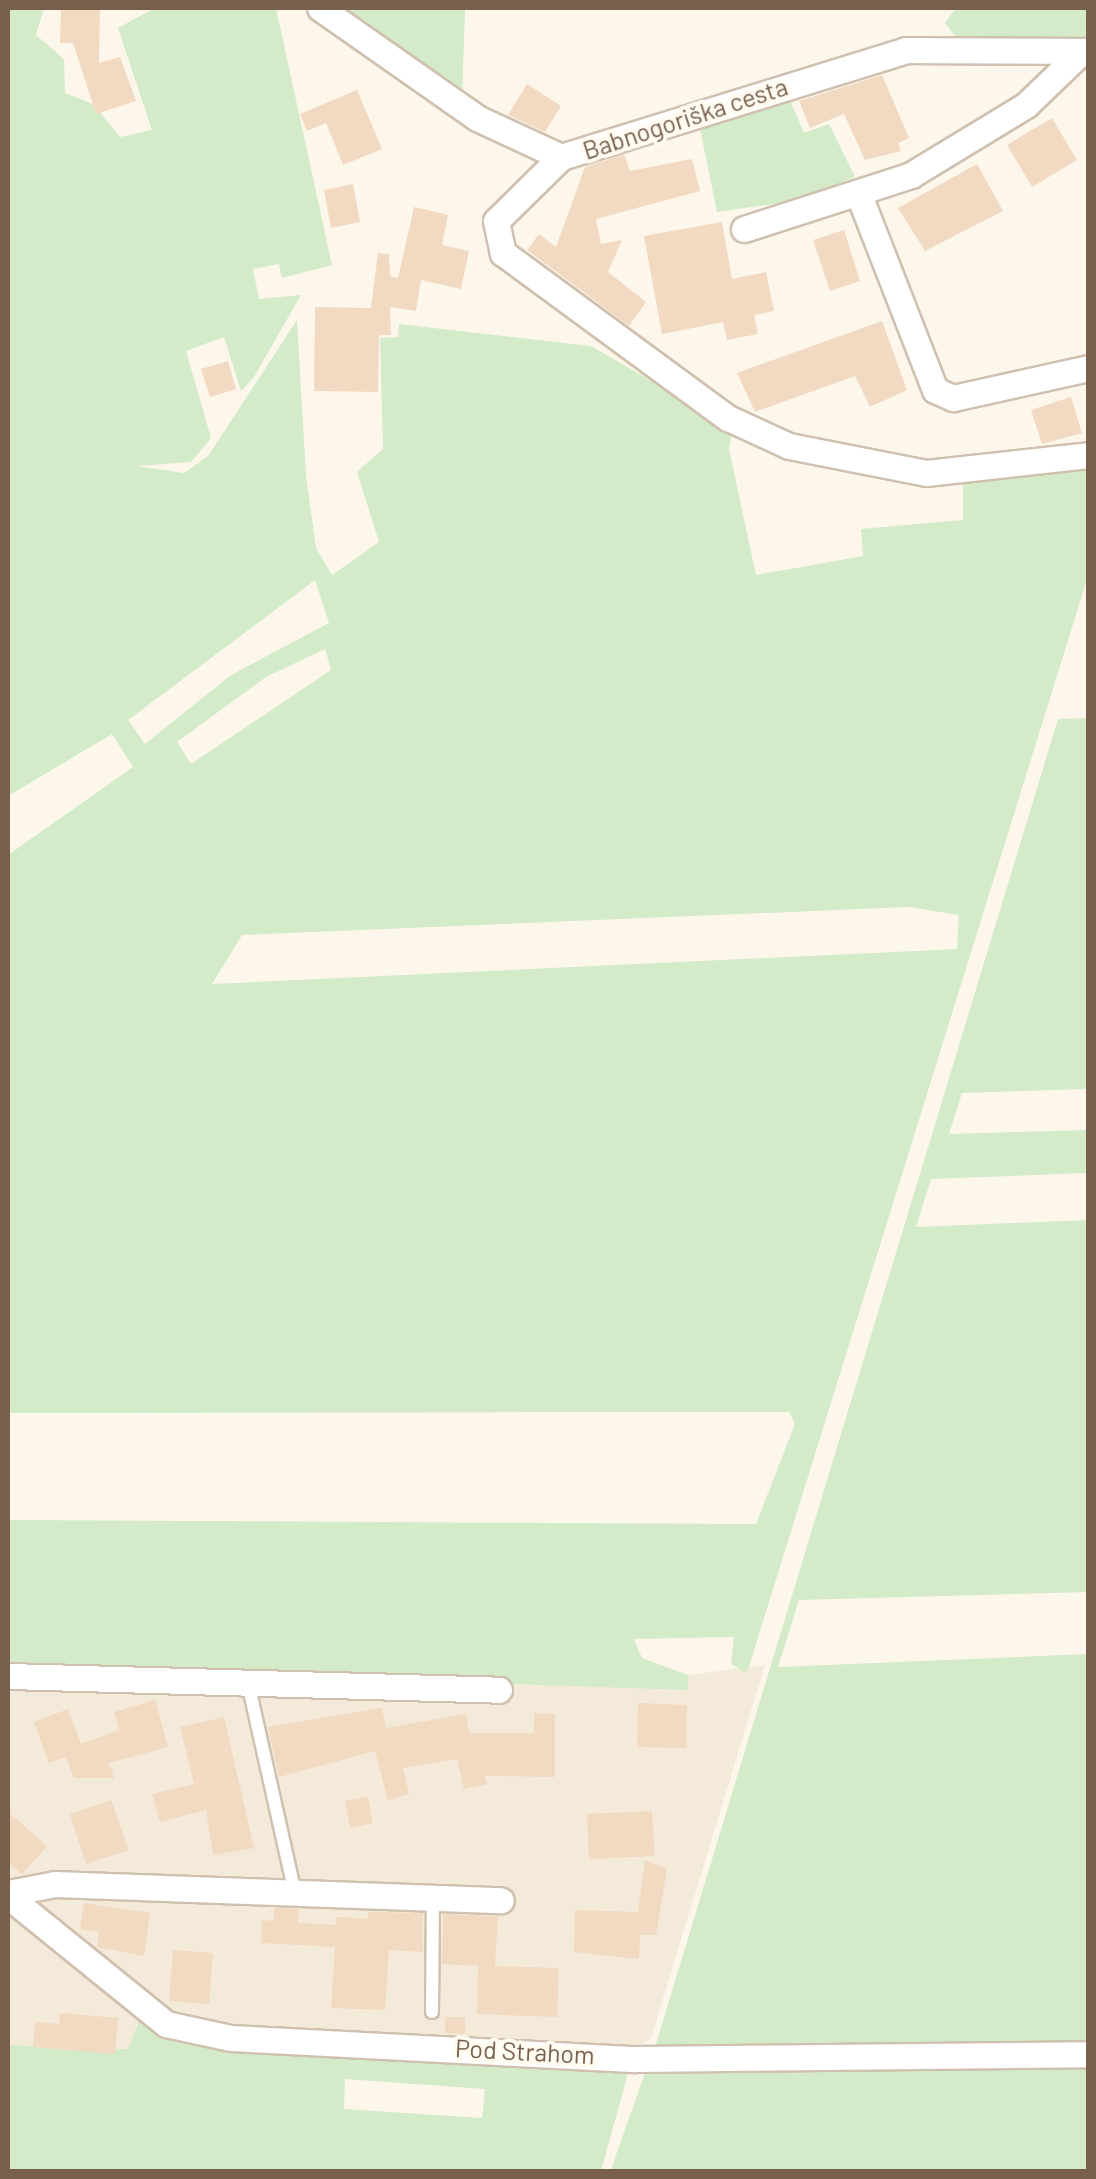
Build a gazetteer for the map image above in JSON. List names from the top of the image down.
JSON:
{
  "streets": {
    "street": ["Babnogoriška cesta", "Pod Strahom"]
  }
}
